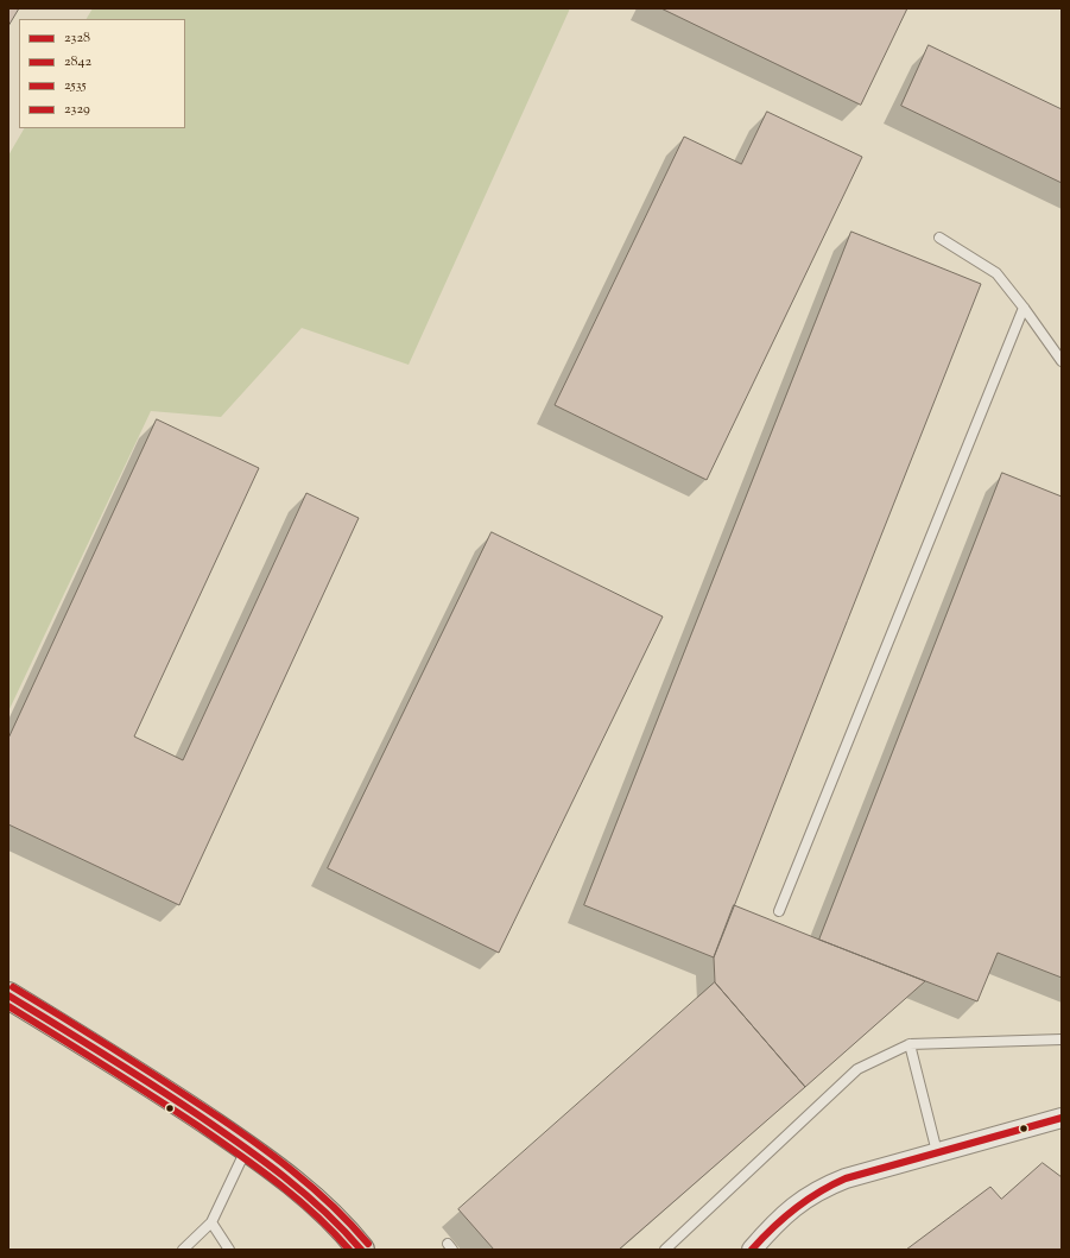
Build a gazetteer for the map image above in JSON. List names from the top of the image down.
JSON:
{
  "lines": [
    "transit line 2535",
    "transit line 2328",
    "transit line 2842",
    "transit line 2329"
  ],
  "legend": [
    "2328",
    "2842",
    "2535",
    "2329"
  ]
}
